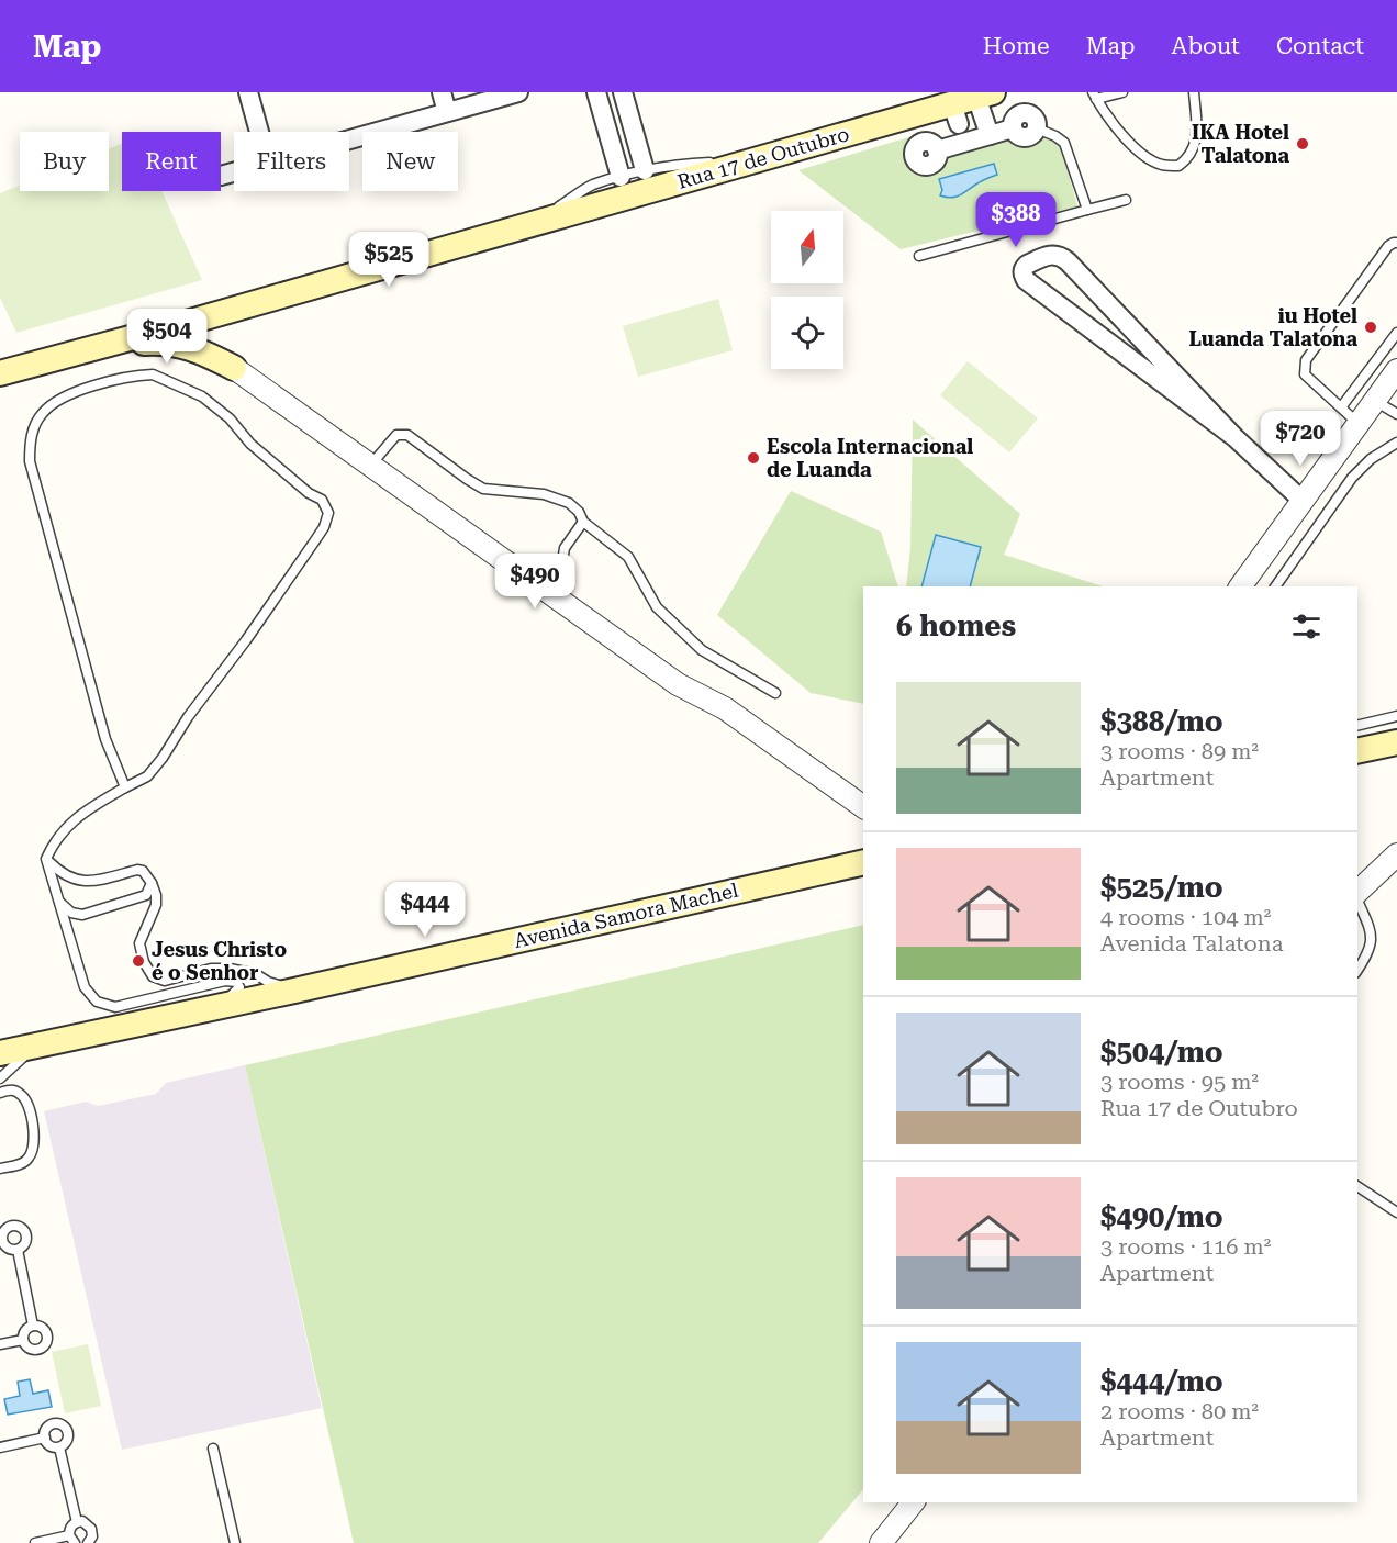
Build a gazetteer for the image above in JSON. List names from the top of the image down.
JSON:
{
  "streets": {
    "main road": ["Rua 17 de Outubro", "Avenida Samora Machel"]
  },
  "places": [
    "IKA Hotel Talatona",
    "iu Hotel Luanda Talatona",
    "Escola Internacional de Luanda",
    "Jesus Christo é o Senhor"
  ],
  "north": "top",
  "page": {
    "header": "Map",
    "nav": [
      "Home",
      "Map",
      "About",
      "Contact"
    ],
    "chip": [
      "Buy",
      "Rent",
      "Filters",
      "New"
    ],
    "price": [
      "$388",
      "$525",
      "$504",
      "$720",
      "$490",
      "$444"
    ],
    "heading": "6 homes",
    "list": [
      {
        "name": "$388/mo",
        "note": "3 rooms · 89 m² · Apartment"
      },
      {
        "name": "$525/mo",
        "note": "4 rooms · 104 m² · Avenida Talatona"
      },
      {
        "name": "$504/mo",
        "note": "3 rooms · 95 m² · Rua 17 de Outubro"
      },
      {
        "name": "$490/mo",
        "note": "3 rooms · 116 m² · Apartment"
      },
      {
        "name": "$444/mo",
        "note": "2 rooms · 80 m² · Apartment"
      }
    ]
  }
}
